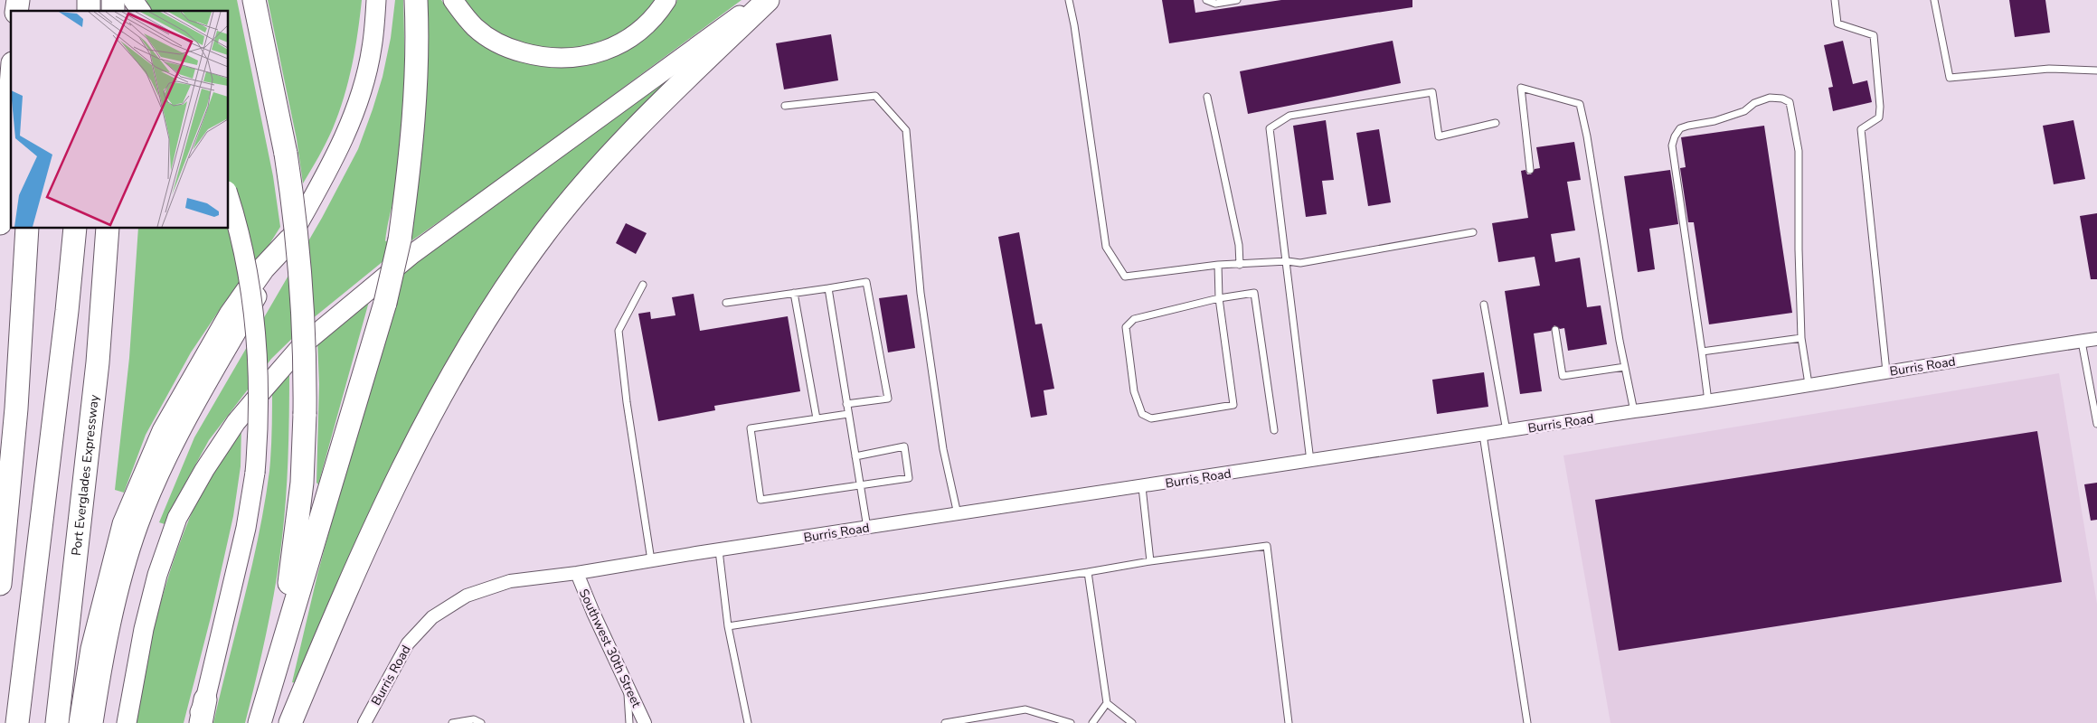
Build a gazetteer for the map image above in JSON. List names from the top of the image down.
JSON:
{
  "streets": {
    "highway": ["Port Everglades Expressway"],
    "street": ["Burris Road", "Southwest 30th Street"]
  },
  "crossings": [
    ["Burris Road", "Southwest 30th Street"]
  ]
}
